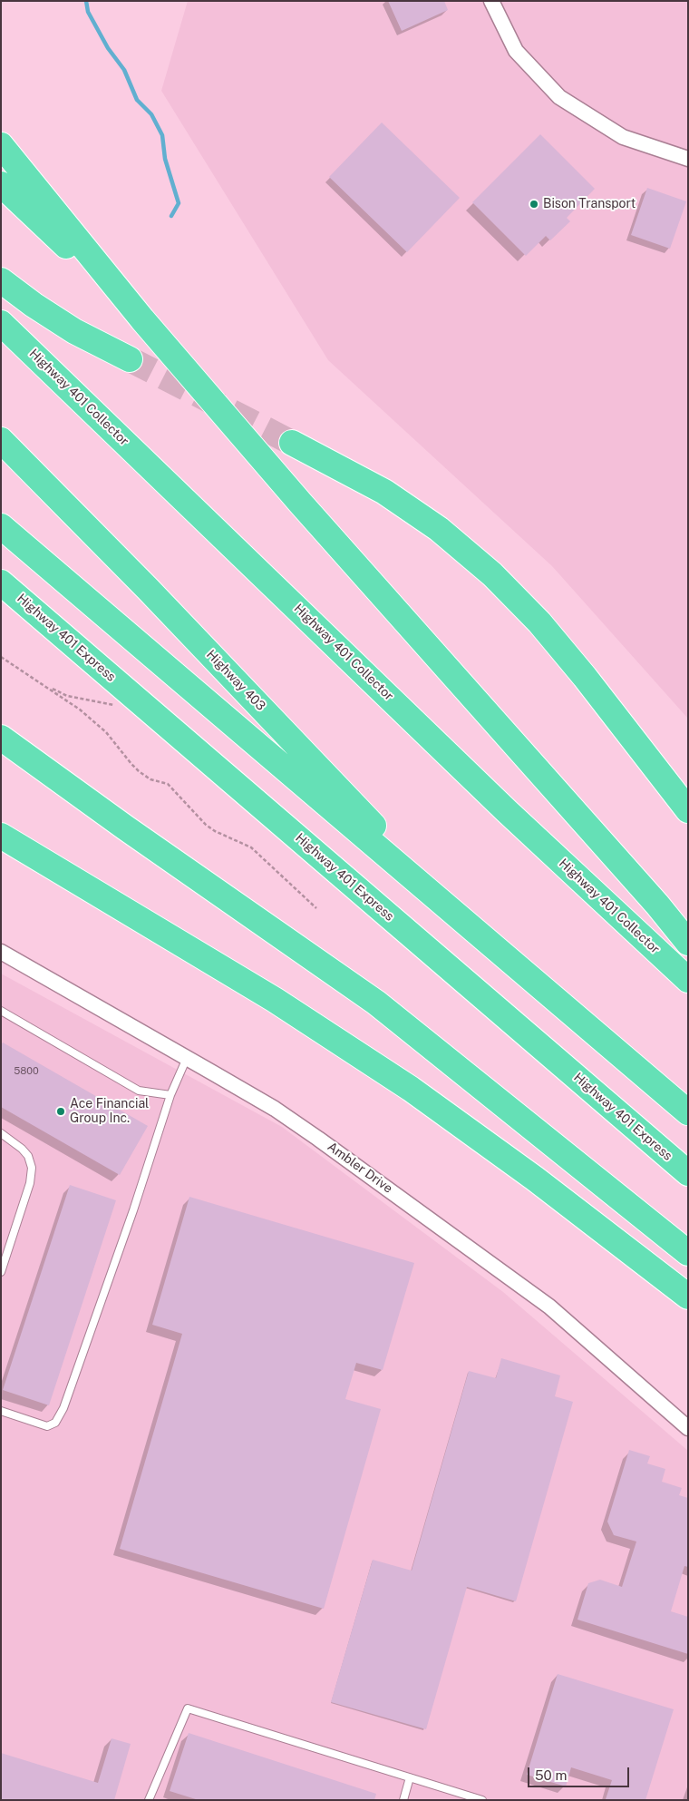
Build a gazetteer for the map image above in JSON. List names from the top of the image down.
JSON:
{
  "streets": {
    "highway": ["Highway 401 Collector", "Highway 401 Express", "Highway 403"],
    "street": ["Ambler Drive"]
  },
  "places": ["Bison Transport", "Ace Financial Group Inc."],
  "house_numbers": ["5800"],
  "scale_bar": "50 m"
}
